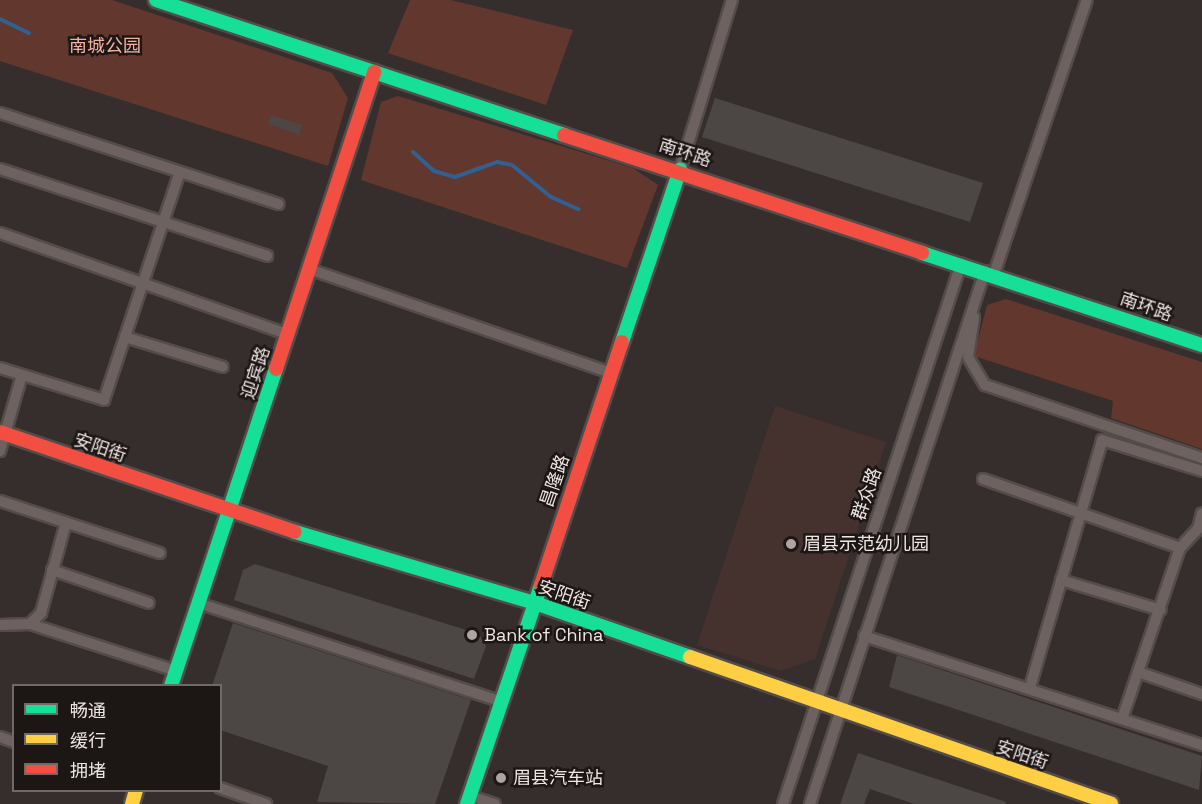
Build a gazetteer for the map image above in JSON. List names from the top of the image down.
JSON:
{
  "streets": {
    "main road": [
      "南环路",
      "迎宾路",
      "安阳街",
      "昌隆路"
    ],
    "street": ["群众路"]
  },
  "crossings": [
    ["南环路", "迎宾路"],
    ["南环路", "昌隆路"],
    ["南环路", "群众路"],
    ["迎宾路", "安阳街"],
    ["安阳街", "昌隆路"],
    ["安阳街", "群众路"]
  ],
  "parks": ["南城公园"],
  "places": ["眉县示范幼儿园", "Bank of China", "眉县汽车站"],
  "legend": ["畅通", "缓行", "拥堵"]
}
